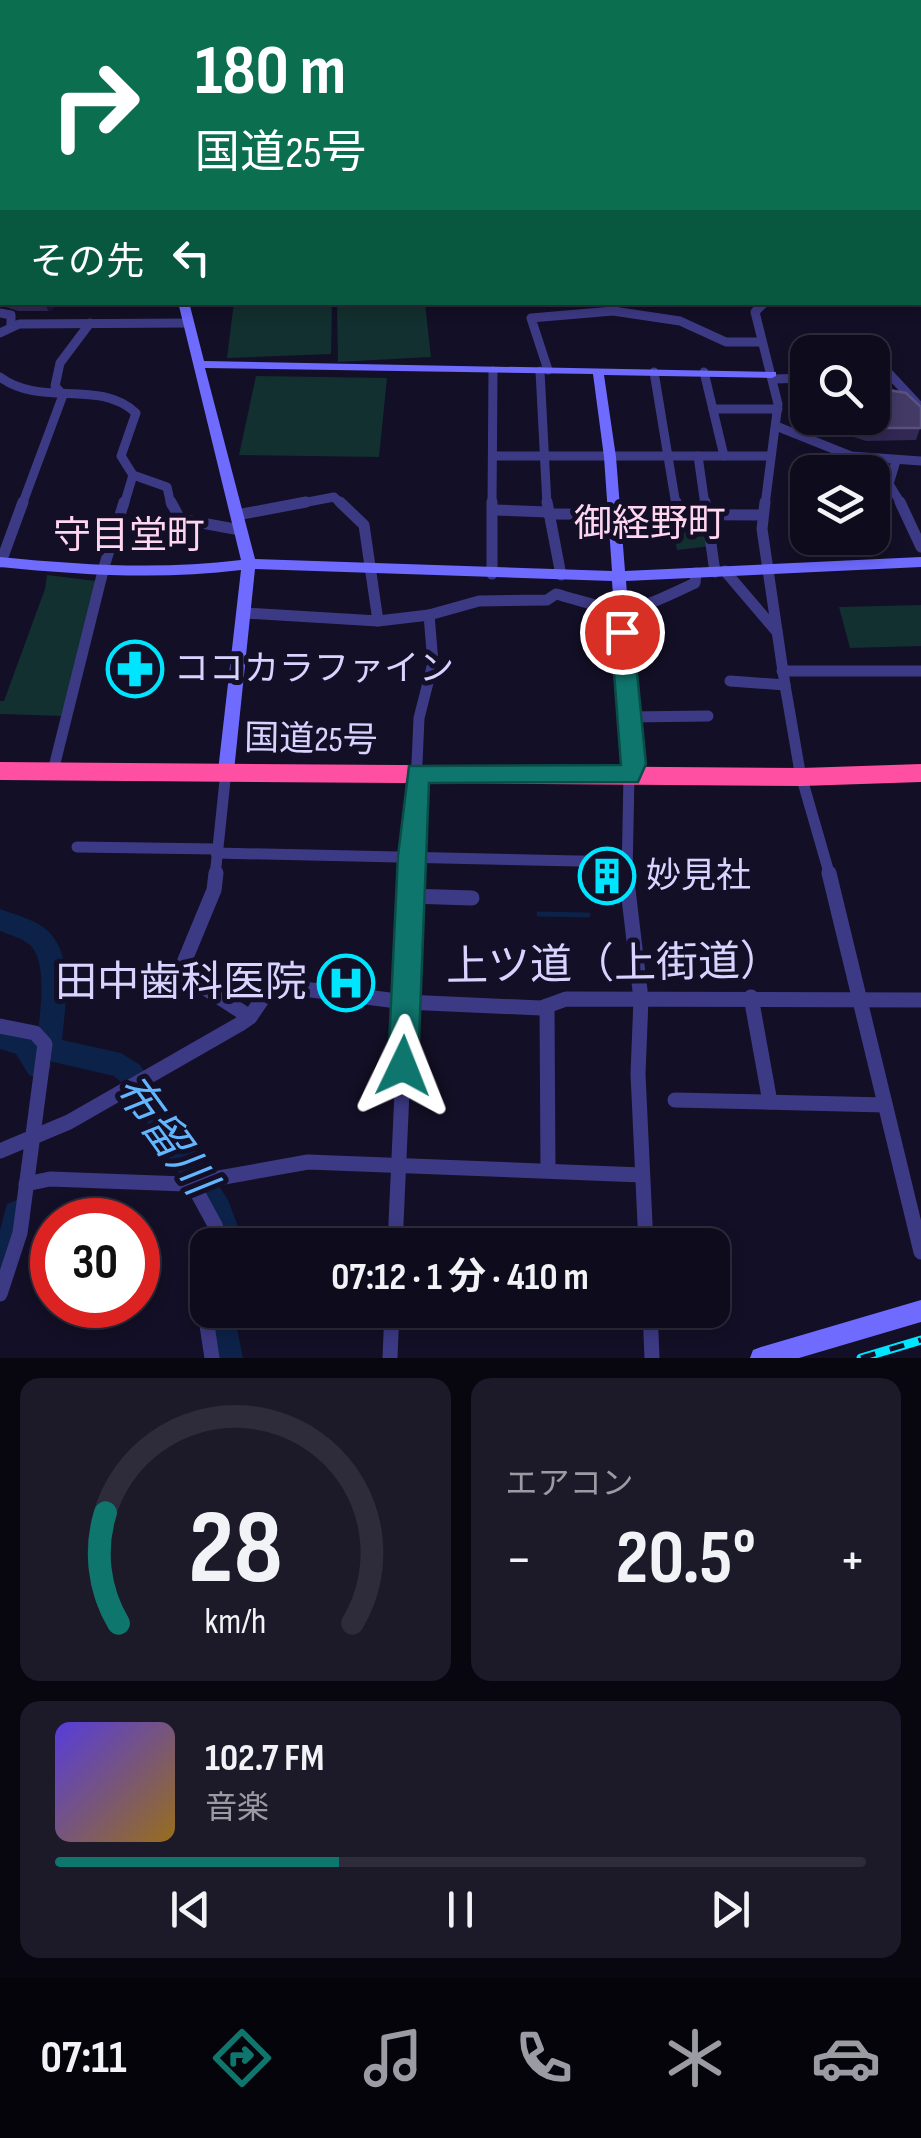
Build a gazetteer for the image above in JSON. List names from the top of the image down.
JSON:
{
  "streets": {
    "highway": ["国道25号"],
    "street": ["上ツ道（上街道）"]
  },
  "districts": ["御経野町", "守目堂町"],
  "water": ["布留川"],
  "places": {
    "pharmacy": ["ココカラファイン"],
    "building": ["妙見社"],
    "hospital": ["田中歯科医院"]
  },
  "page": {
    "turn": ["180 m", "国道25号"],
    "then": "その先",
    "limit": "30",
    "trip": "07:12 · 1 分 · 410 m",
    "tile": "エアコン",
    "heat": ["−", "20.5°", "+"],
    "song": ["102.7 FM", "音楽"],
    "tabs": "07:11",
    "gauge": ["28", "km/h"]
  }
}
